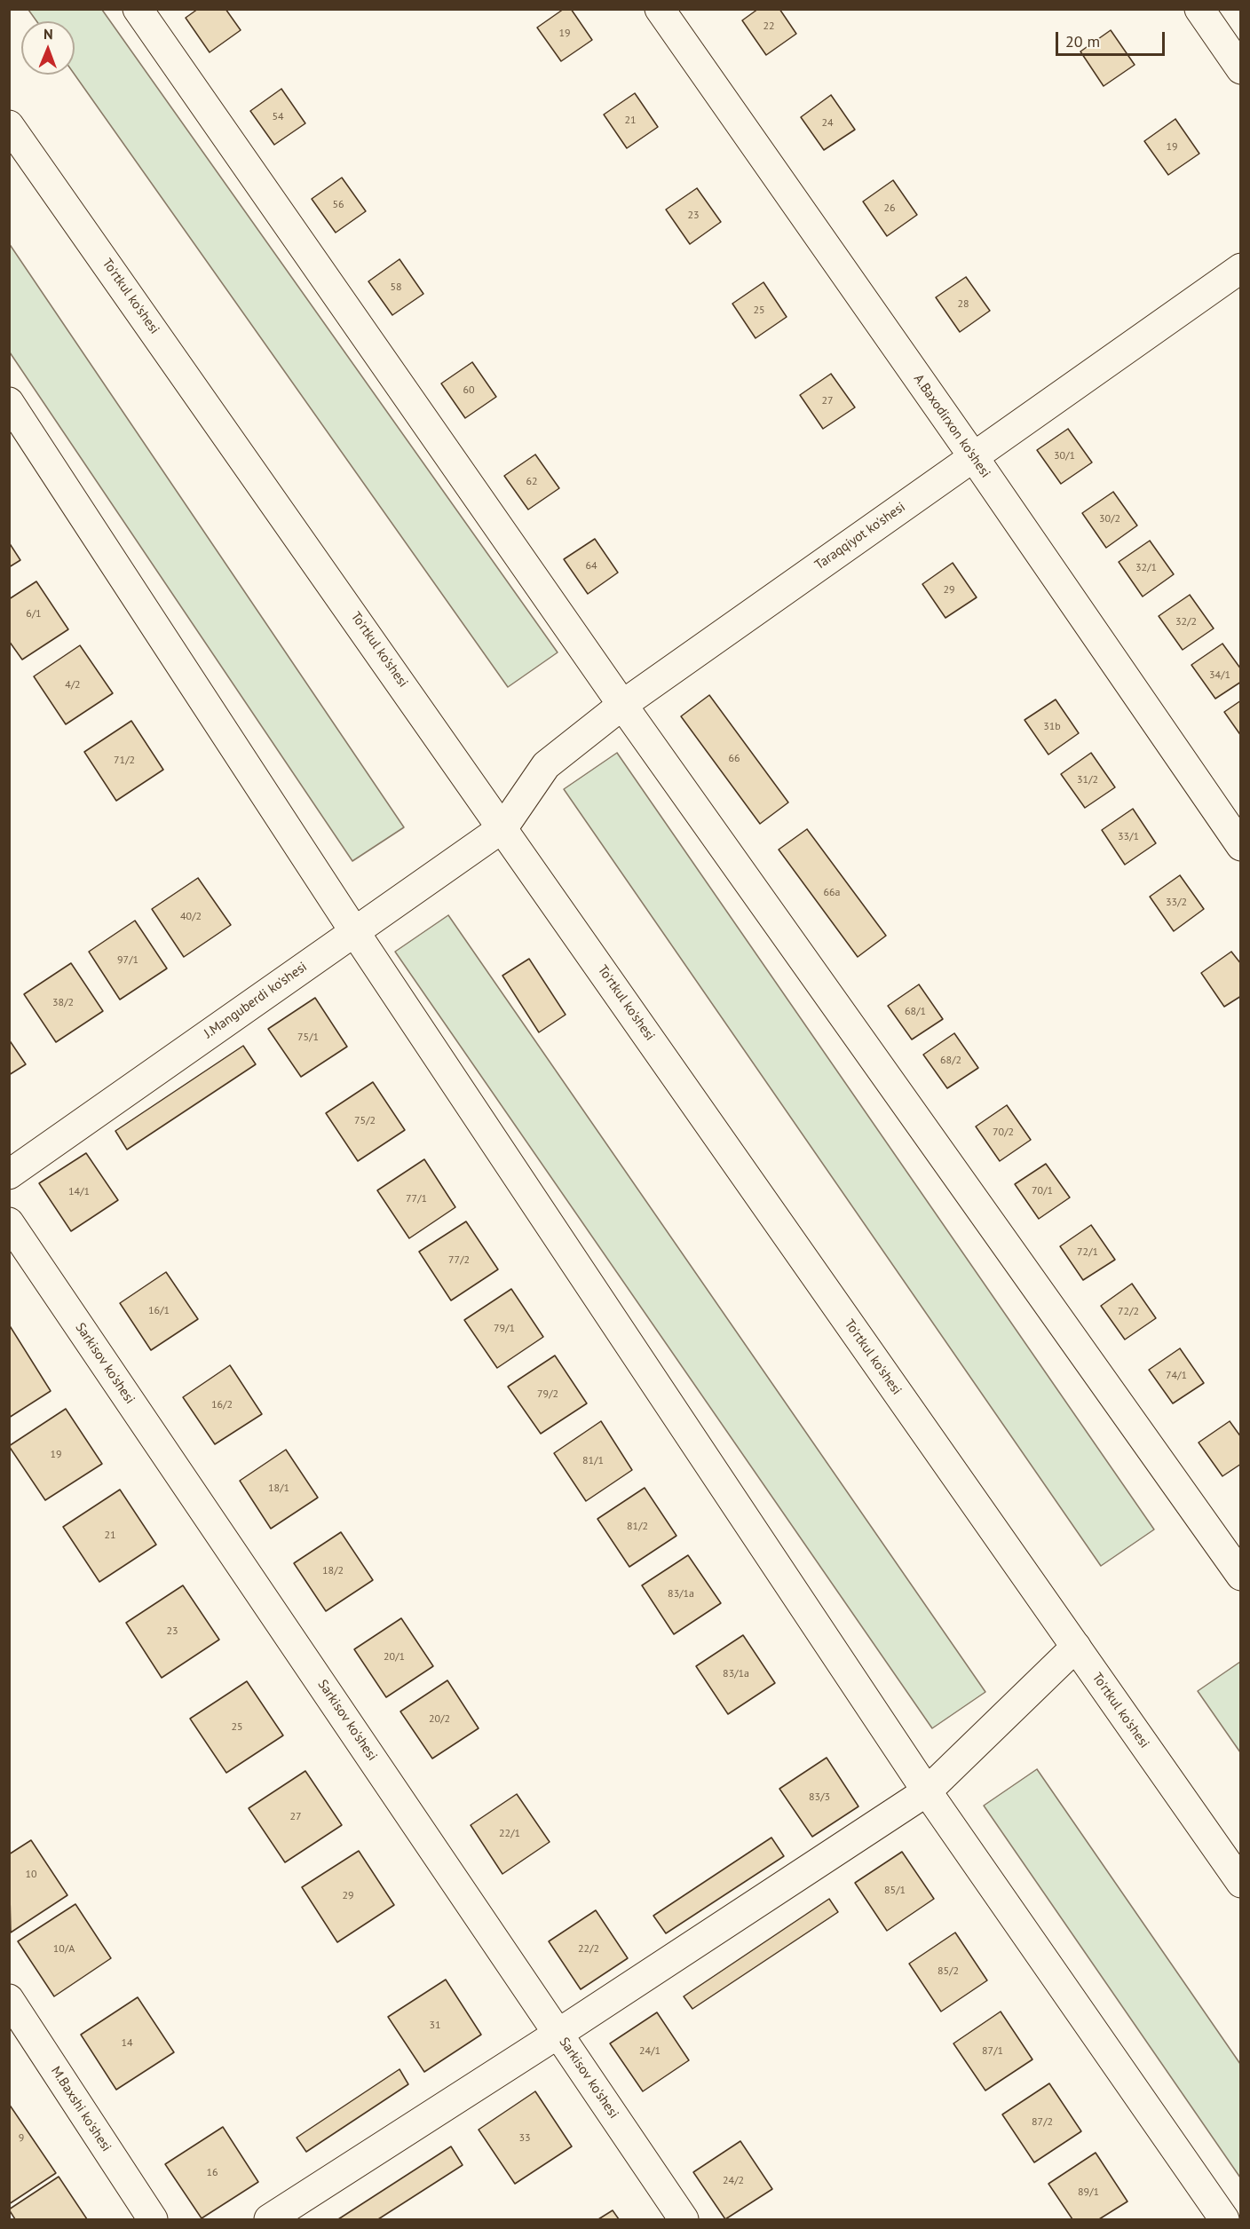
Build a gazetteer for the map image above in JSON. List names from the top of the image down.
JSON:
{
  "streets": {
    "street": [
      "To'rtkul ko'shesi",
      "A.Baxodirxon ko'shesi",
      "Taraqqiyot ko'shesi",
      "J.Manguberdi ko'shesi",
      "Sarkisov ko'shesi",
      "M.Baxshi ko'shesi"
    ]
  },
  "crossings": [
    ["To'rtkul ko'shesi", "Taraqqiyot ko'shesi"],
    ["To'rtkul ko'shesi", "J.Manguberdi ko'shesi"],
    ["A.Baxodirxon ko'shesi", "Taraqqiyot ko'shesi"],
    ["Taraqqiyot ko'shesi", "J.Manguberdi ko'shesi"]
  ],
  "house_numbers": [
    "22",
    "19",
    "54",
    "21",
    "24",
    "19",
    "56",
    "26",
    "23",
    "58",
    "28",
    "25",
    "60",
    "27",
    "30/1",
    "62",
    "30/2",
    "64",
    "32/1",
    "29",
    "6/1",
    "32/2",
    "34/1",
    "4/2",
    "31b",
    "66",
    "71/2",
    "31/2",
    "33/1",
    "66a",
    "33/2",
    "40/2",
    "97/1",
    "38/2",
    "68/1",
    "75/1",
    "68/2",
    "75/2",
    "70/2",
    "70/1",
    "14/1",
    "77/1",
    "72/1",
    "77/2",
    "16/1",
    "72/2",
    "79/1",
    "74/1",
    "79/2",
    "16/2",
    "19",
    "81/1",
    "18/1",
    "81/2",
    "21",
    "18/2",
    "83/1a",
    "23",
    "20/1",
    "83/1a",
    "20/2",
    "25",
    "83/3",
    "27",
    "22/1",
    "10",
    "85/1",
    "29",
    "10/A",
    "22/2",
    "85/2",
    "31",
    "14",
    "24/1",
    "87/1",
    "87/2",
    "9",
    "33",
    "16",
    "24/2",
    "89/1"
  ],
  "scale_bar": "20 m",
  "north": "top"
}
